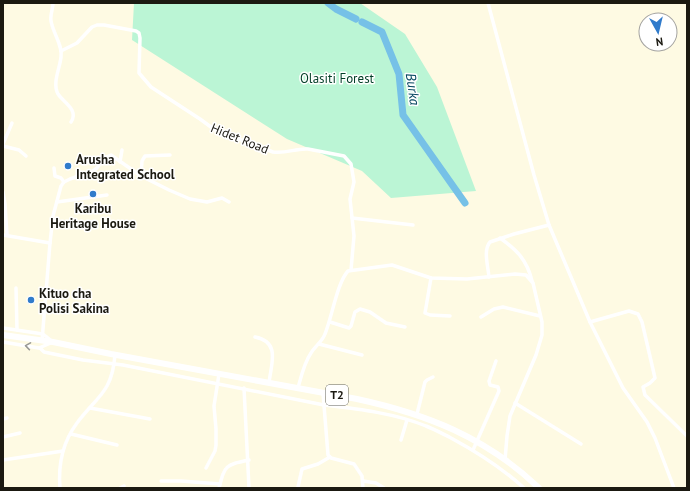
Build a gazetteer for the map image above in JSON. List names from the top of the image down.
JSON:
{
  "streets": {
    "highway": ["T2"],
    "street": ["Hidet Road"]
  },
  "water": ["Burka"],
  "parks": ["Olasiti Forest"],
  "places": ["Arusha Integrated School", "Karibu Heritage House", "Kituo cha Polisi Sakina"],
  "north": "bottom"
}
